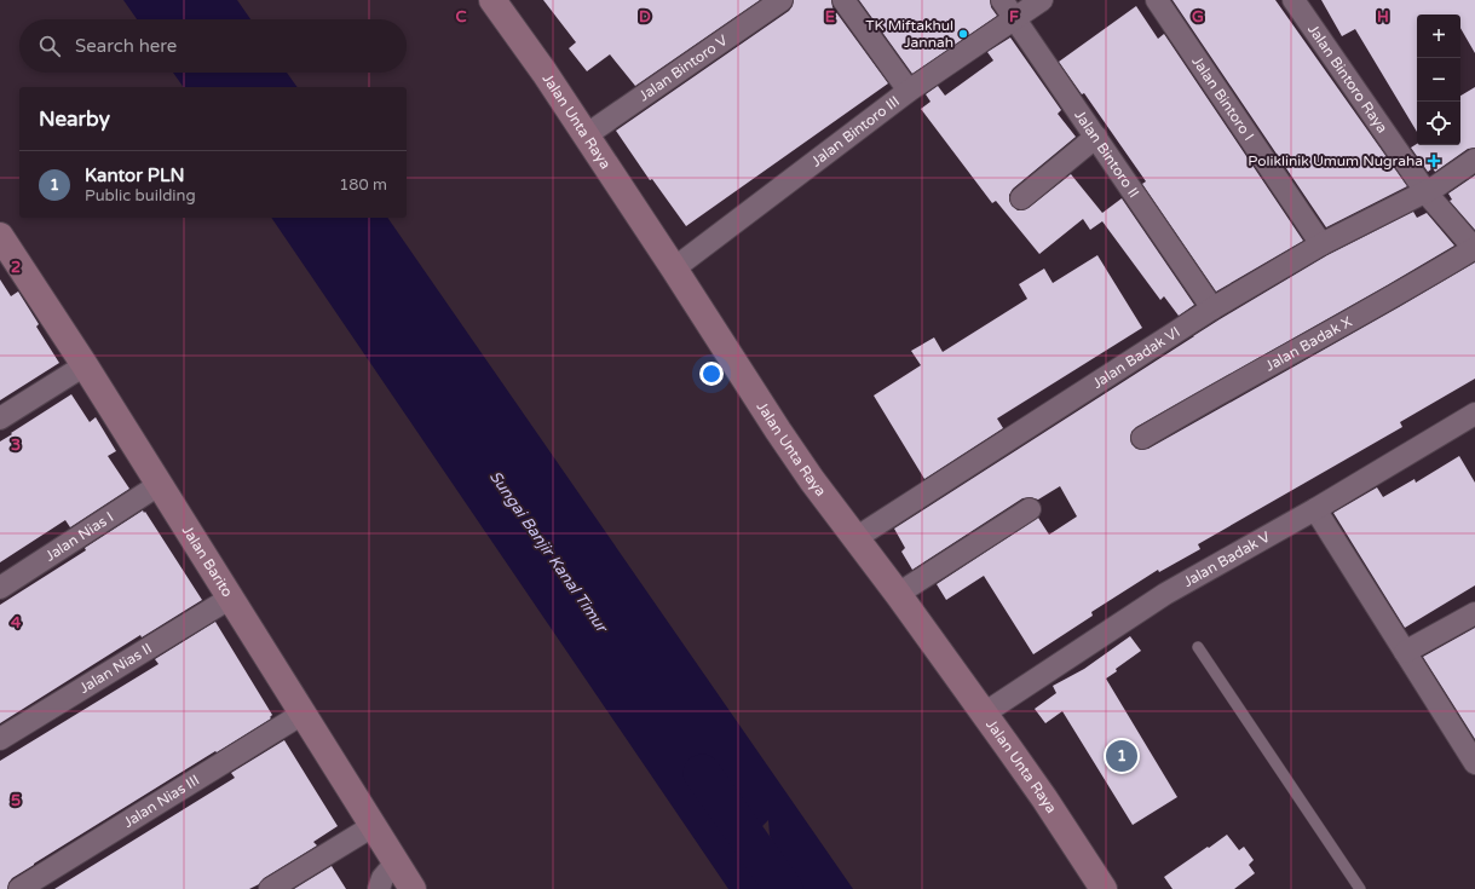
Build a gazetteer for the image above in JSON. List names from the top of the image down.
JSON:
{
  "streets": {
    "street": [
      "Jalan Bintoro V",
      "Jalan Bintoro Raya",
      "Jalan Bintoro I",
      "Jalan Unta Raya",
      "Jalan Bintoro III",
      "Jalan Bintoro II",
      "Jalan Badak X",
      "Jalan Badak VI",
      "Jalan Nias I",
      "Jalan Badak V",
      "Jalan Barito",
      "Jalan Nias II",
      "Jalan Nias III"
    ]
  },
  "crossings": [
    ["Jalan Bintoro V", "Jalan Unta Raya"],
    ["Jalan Bintoro Raya", "Jalan Badak X"],
    ["Jalan Bintoro Raya", "Jalan Badak VI"],
    ["Jalan Bintoro I", "Jalan Badak VI"],
    ["Jalan Unta Raya", "Jalan Bintoro III"],
    ["Jalan Unta Raya", "Jalan Badak VI"],
    ["Jalan Unta Raya", "Jalan Badak V"],
    ["Jalan Bintoro III", "Jalan Bintoro II"],
    ["Jalan Bintoro II", "Jalan Badak VI"],
    ["Jalan Nias I", "Jalan Barito"],
    ["Jalan Barito", "Jalan Nias II"],
    ["Jalan Barito", "Jalan Nias III"]
  ],
  "water": ["Sungai Banjir Kanal Timur"],
  "places": {
    "other": ["TK Miftakhul Jannah"],
    "health": ["Poliklinik Umum Nugraha"]
  },
  "page": {
    "map_buttons": ["+", "−"],
    "search": "Search here",
    "heading": "Nearby",
    "list": [
      {
        "mark": "1",
        "name": "Kantor PLN",
        "note": "Public building",
        "value": "180 m"
      }
    ],
    "pins": "1"
  },
  "grid": {
    "columns": [
      "C",
      "D",
      "E",
      "F",
      "G",
      "H"
    ],
    "rows": [
      "2",
      "3",
      "4",
      "5"
    ]
  }
}
